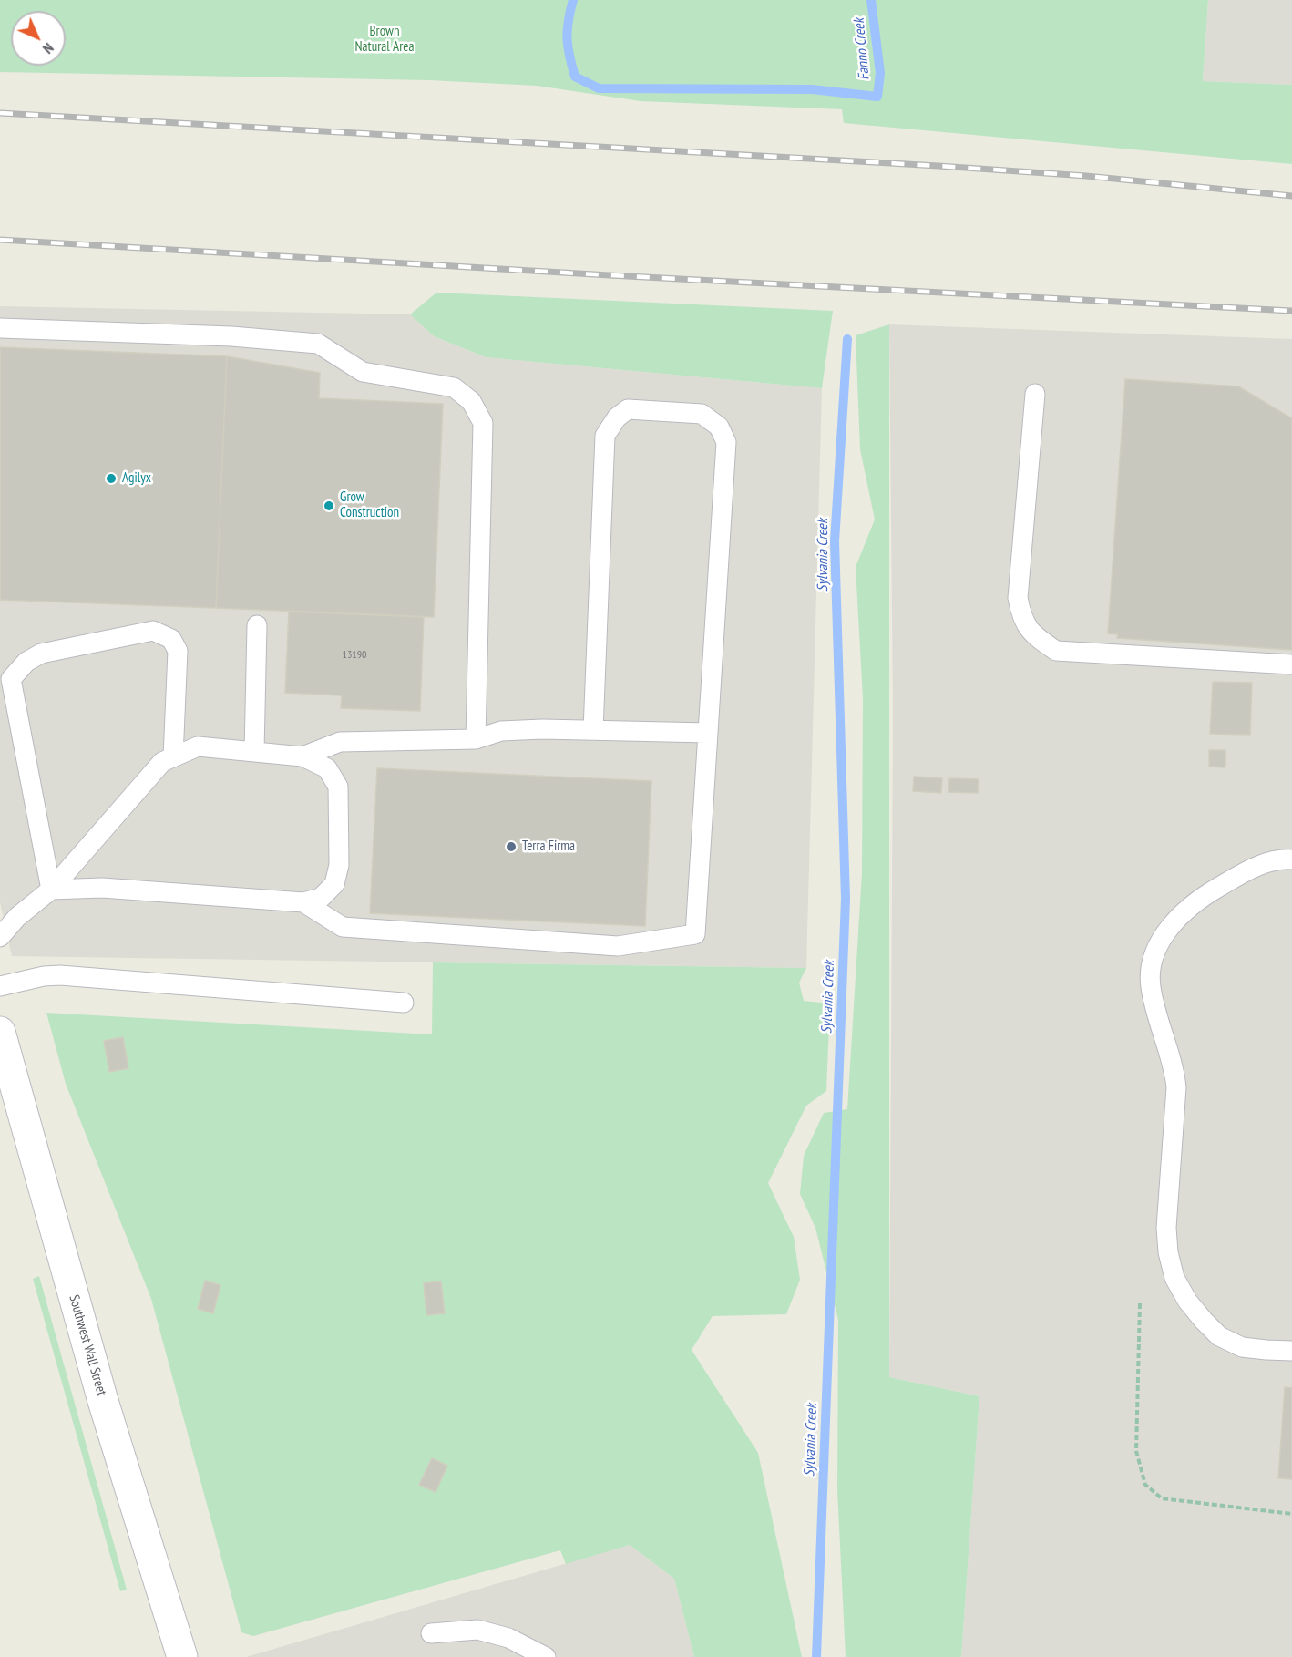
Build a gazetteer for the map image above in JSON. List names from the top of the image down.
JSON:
{
  "streets": {
    "street": ["Southwest Wall Street"]
  },
  "water": ["Fanno Creek", "Sylvania Creek"],
  "parks": ["Brown Natural Area"],
  "places": ["Agilyx", "Grow Construction", "Terra Firma"],
  "house_numbers": ["13190"],
  "north": "bottom right"
}
